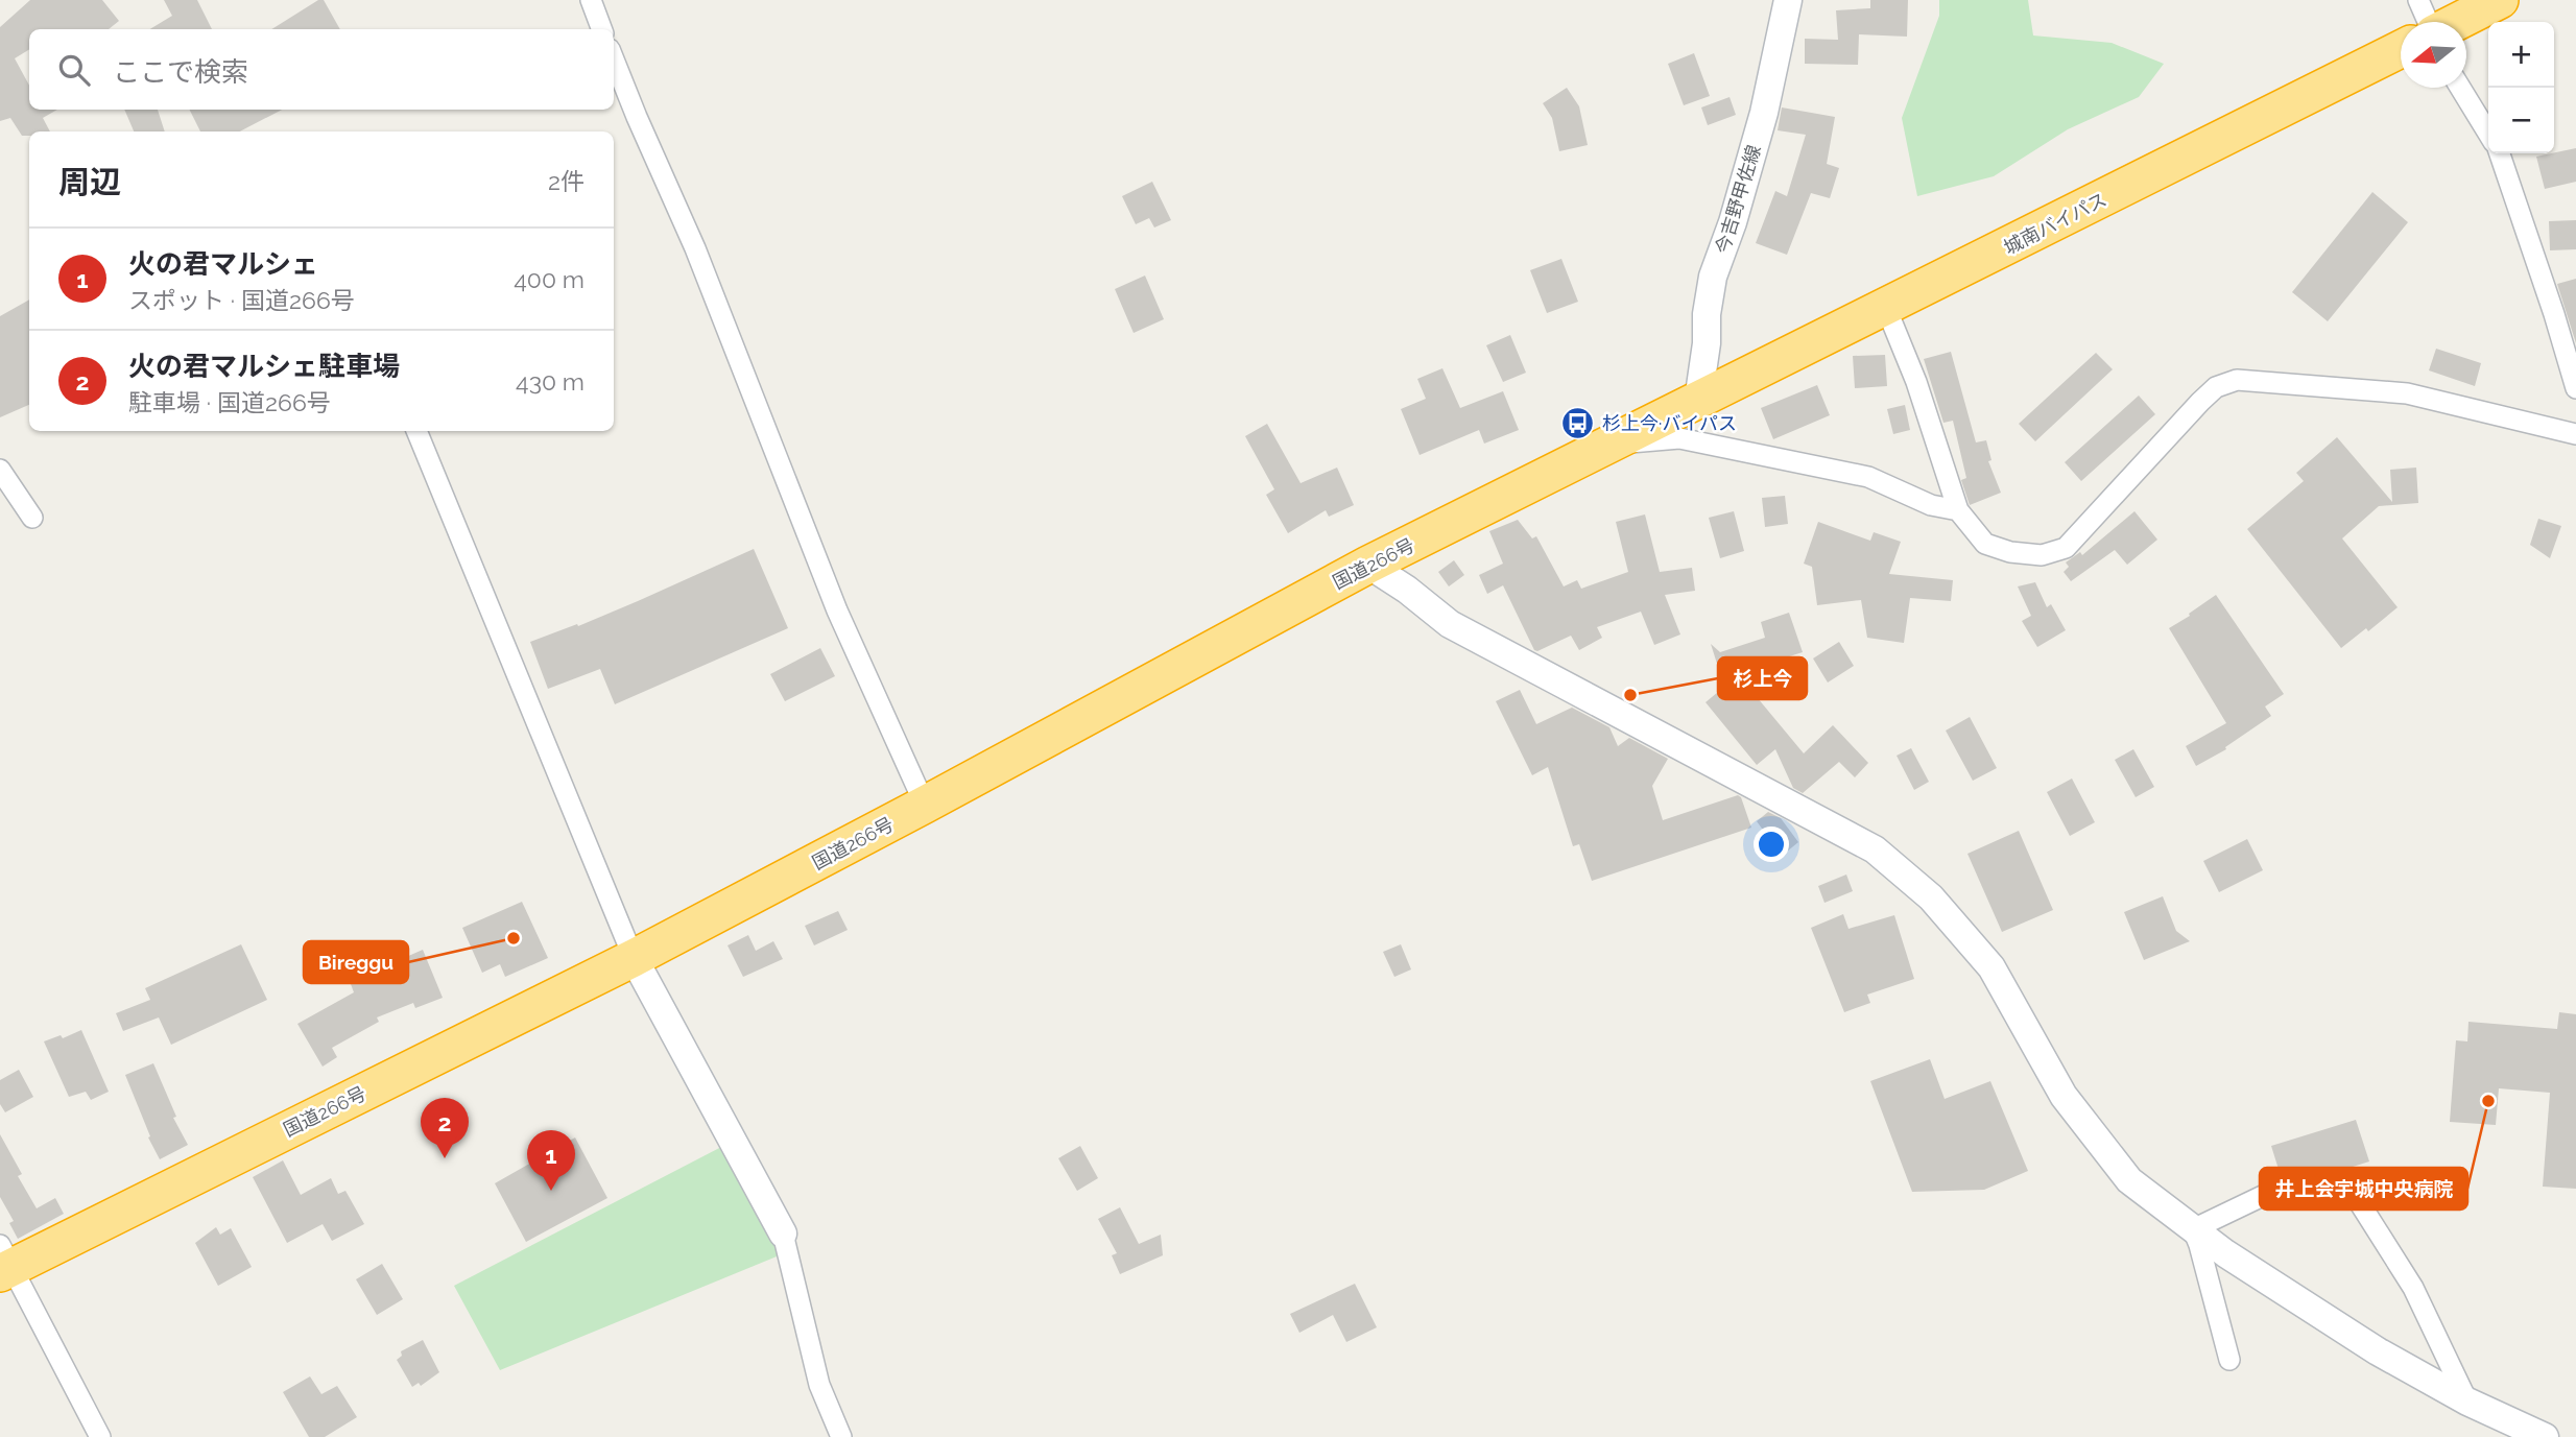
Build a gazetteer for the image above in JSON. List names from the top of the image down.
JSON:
{
  "streets": {
    "highway": ["城南バイパス", "国道266号"],
    "street": ["今吉野甲佐線"]
  },
  "crossings": [
    ["今吉野甲佐線", "城南バイパス"],
    ["今吉野甲佐線", "国道266号"],
    ["城南バイパス", "国道266号"]
  ],
  "places": {
    "bus stop": ["杉上今·バイパス"],
    "other": ["杉上今", "Bireggu", "井上会宇城中央病院"]
  },
  "north": "left",
  "page": {
    "map_buttons": ["+", "−"],
    "search": "ここで検索",
    "heading": ["周辺", "2件"],
    "list": [
      {
        "mark": "1",
        "name": "火の君マルシェ",
        "note": "スポット · 国道266号",
        "value": "400 m"
      },
      {
        "mark": "2",
        "name": "火の君マルシェ駐車場",
        "note": "駐車場 · 国道266号",
        "value": "430 m"
      }
    ],
    "pins": ["2", "1"]
  }
}
